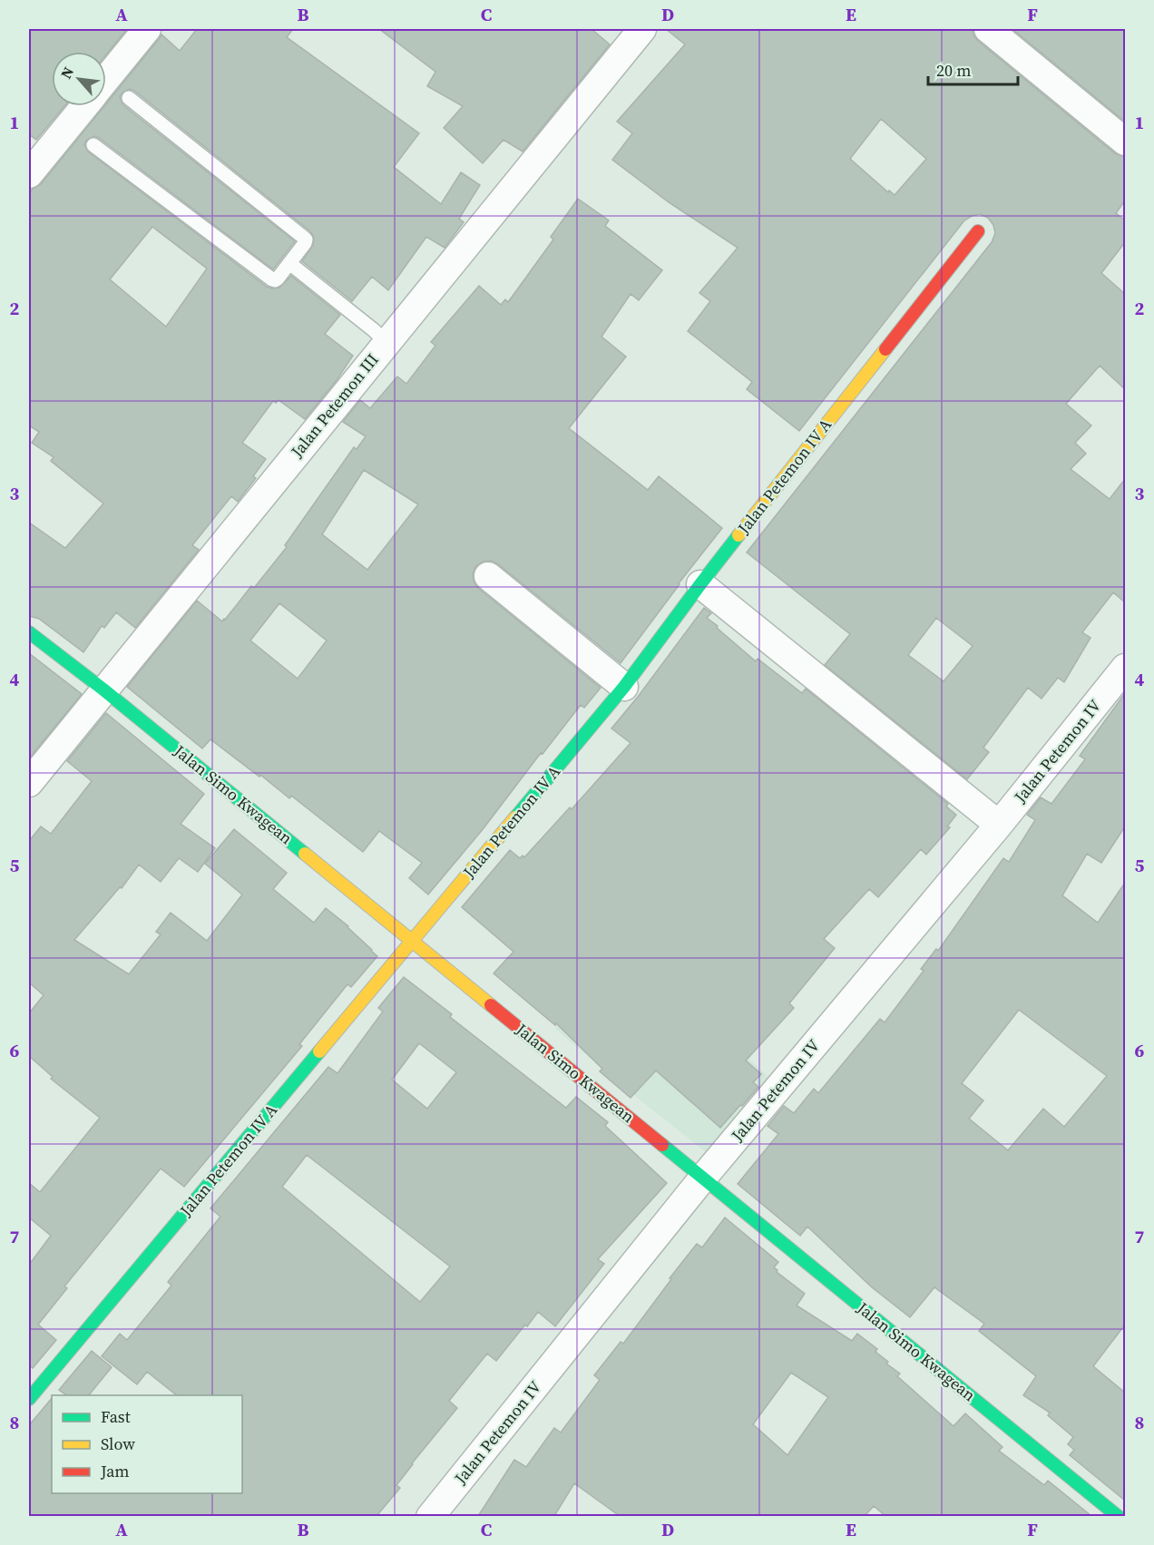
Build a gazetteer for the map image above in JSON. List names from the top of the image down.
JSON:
{
  "streets": {
    "street": [
      "Jalan Petemon III",
      "Jalan Petemon IV A",
      "Jalan Petemon IV",
      "Jalan Simo Kwagean"
    ]
  },
  "crossings": [
    ["Jalan Petemon III", "Jalan Simo Kwagean"],
    ["Jalan Petemon IV A", "Jalan Simo Kwagean"],
    ["Jalan Petemon IV", "Jalan Simo Kwagean"]
  ],
  "legend": ["Fast", "Slow", "Jam"],
  "scale_bar": "20 m",
  "north": "top left",
  "grid": {
    "columns": [
      "A",
      "B",
      "C",
      "D",
      "E",
      "F"
    ],
    "rows": [
      "1",
      "2",
      "3",
      "4",
      "5",
      "6",
      "7",
      "8"
    ]
  }
}
